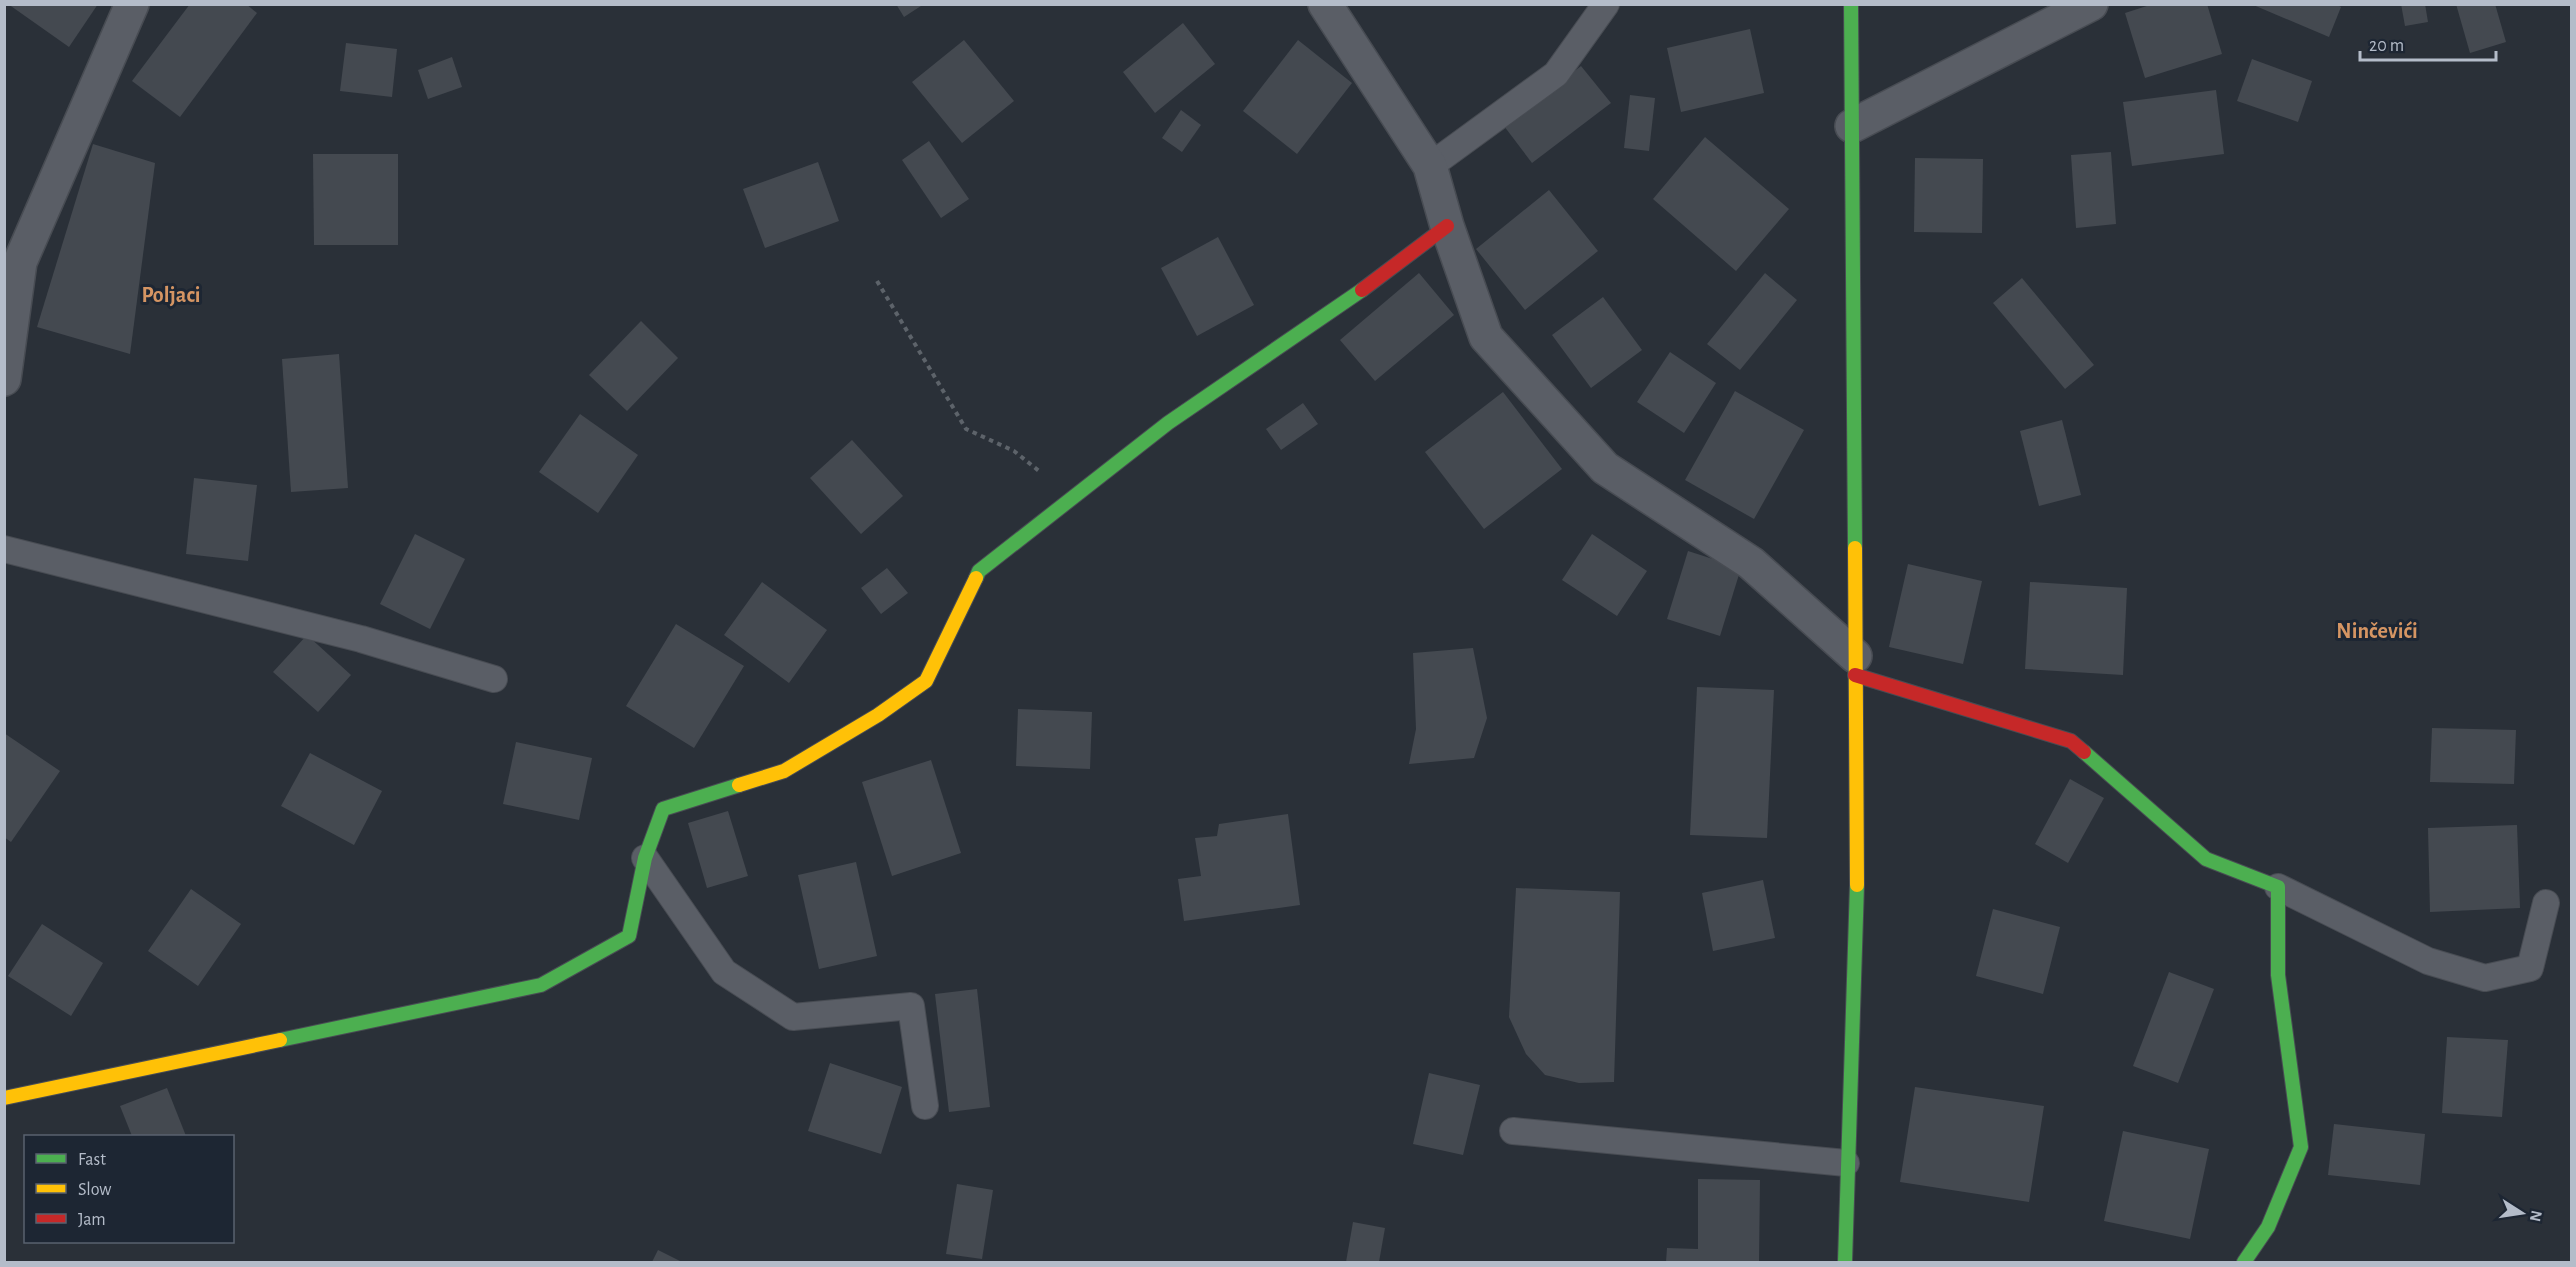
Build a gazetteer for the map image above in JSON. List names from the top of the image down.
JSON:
{
  "districts": ["Poljaci", "Ninčevići"],
  "legend": ["Fast", "Slow", "Jam"],
  "scale_bar": "20 m",
  "north": "right"
}
